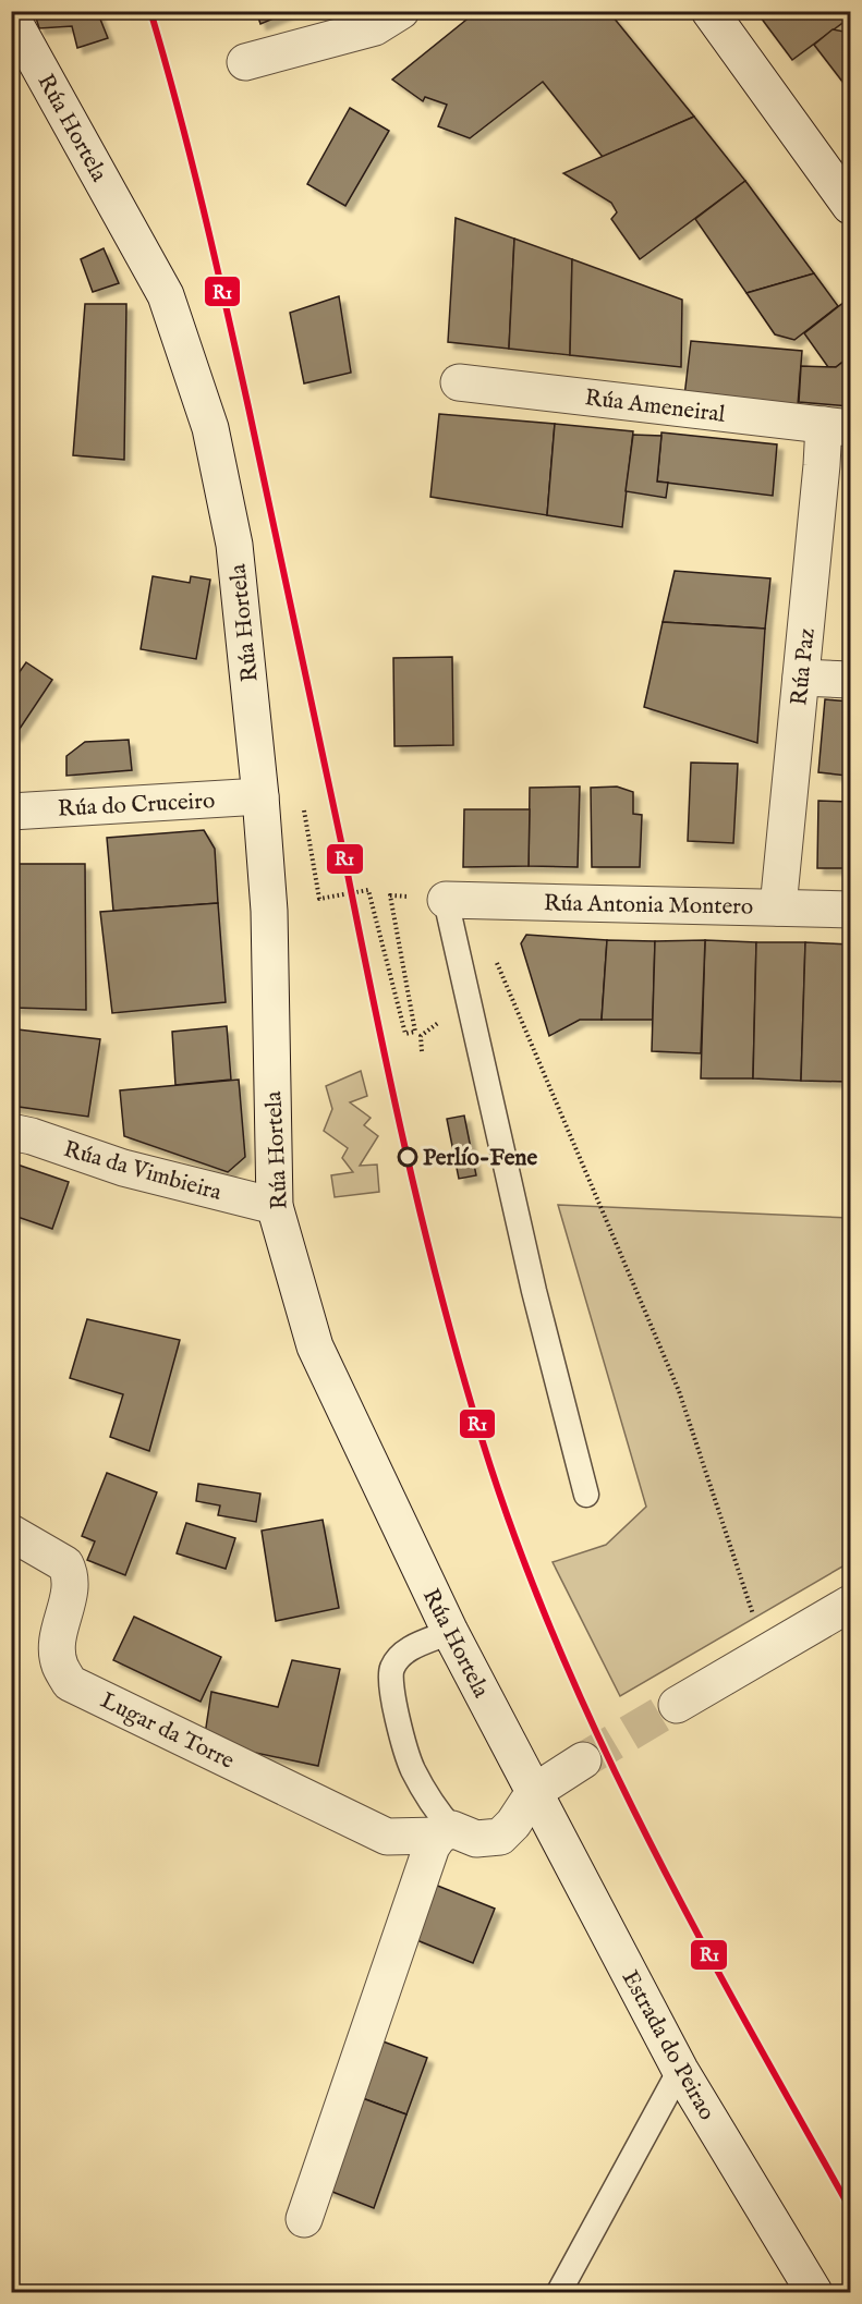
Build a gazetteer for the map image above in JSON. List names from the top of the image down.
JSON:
{
  "streets": {
    "street": [
      "Rúa Hortela",
      "Rúa Ameneiral",
      "Rúa Paz",
      "Rúa do Cruceiro",
      "Rúa Antonia Montero",
      "Rúa da Vimbieira",
      "Lugar da Torre",
      "Estrada do Peirao"
    ]
  },
  "crossings": [
    ["Rúa Hortela", "Rúa do Cruceiro"],
    ["Rúa Hortela", "Rúa da Vimbieira"],
    ["Rúa Hortela", "Estrada do Peirao"],
    ["Rúa Ameneiral", "Rúa Paz"],
    ["Rúa Paz", "Rúa Antonia Montero"]
  ],
  "places": ["Perlío-Fene"],
  "lines": ["transit line R1"]
}
